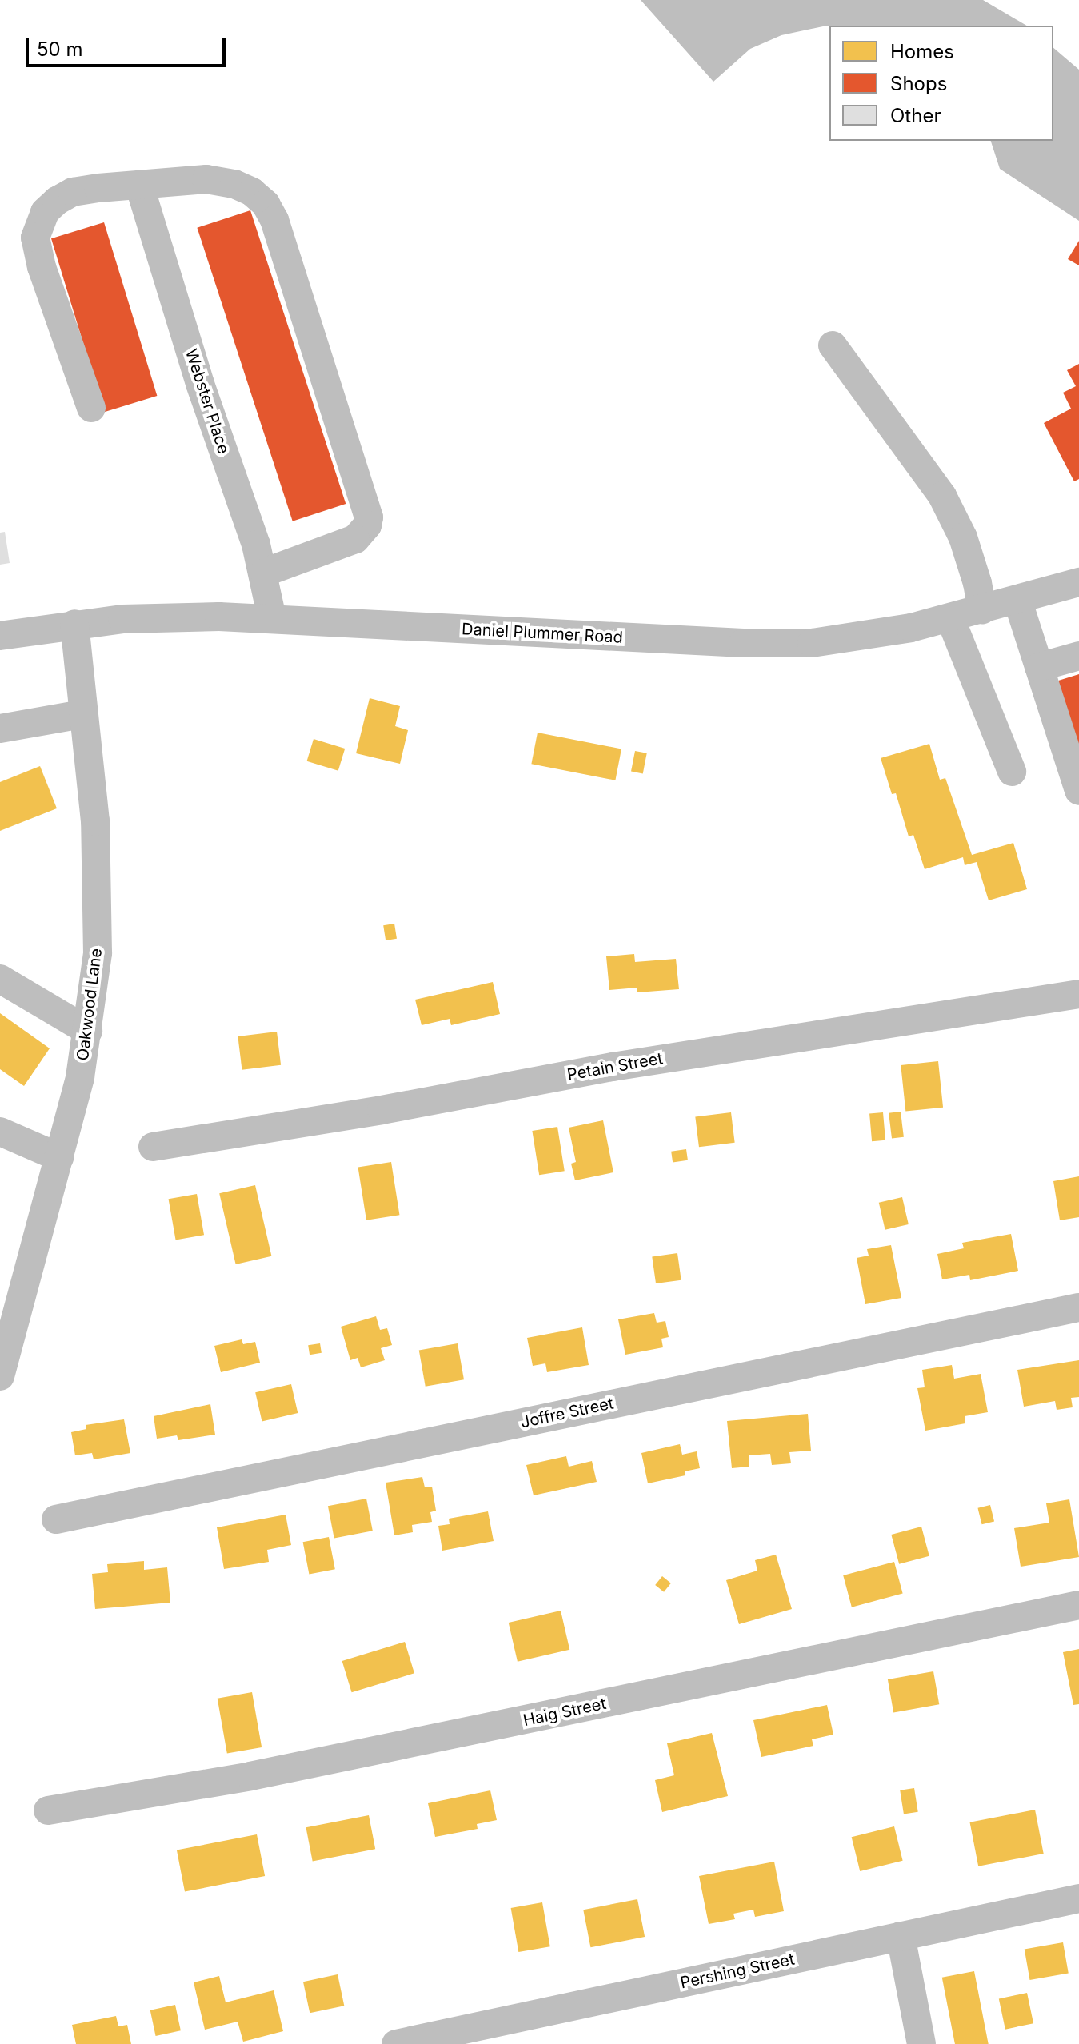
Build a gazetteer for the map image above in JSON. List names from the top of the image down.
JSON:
{
  "streets": {
    "street": [
      "Webster Place",
      "Daniel Plummer Road",
      "Oakwood Lane",
      "Petain Street",
      "Joffre Street",
      "Haig Street",
      "Pershing Street"
    ]
  },
  "crossings": [
    ["Webster Place", "Daniel Plummer Road"],
    ["Daniel Plummer Road", "Oakwood Lane"]
  ],
  "legend": ["Homes", "Shops", "Other"],
  "scale_bar": "50 m"
}
